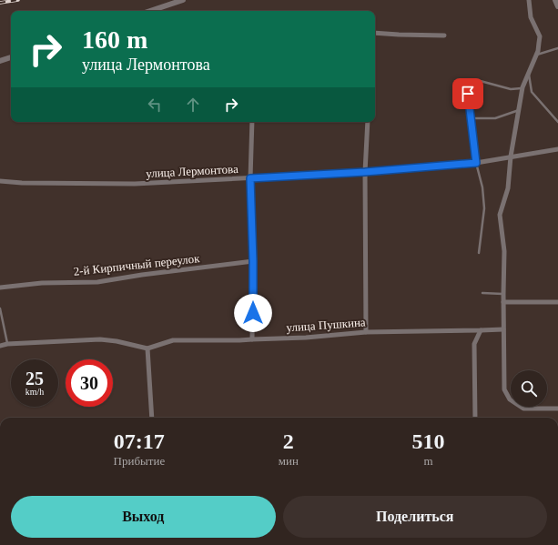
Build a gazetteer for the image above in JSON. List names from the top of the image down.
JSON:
{
  "streets": {
    "street": ["улица Лермонтова", "2-й Кирпичный переулок", "улица Пушкина"]
  },
  "page": {
    "turn": ["160 m", "улица Лермонтова"],
    "speed": "25 km/h",
    "limit": "30",
    "eta": [
      "07:17",
      "Прибытие",
      "2",
      "мин",
      "510",
      "m"
    ],
    "buttons": ["Выход", "Поделиться"]
  }
}
